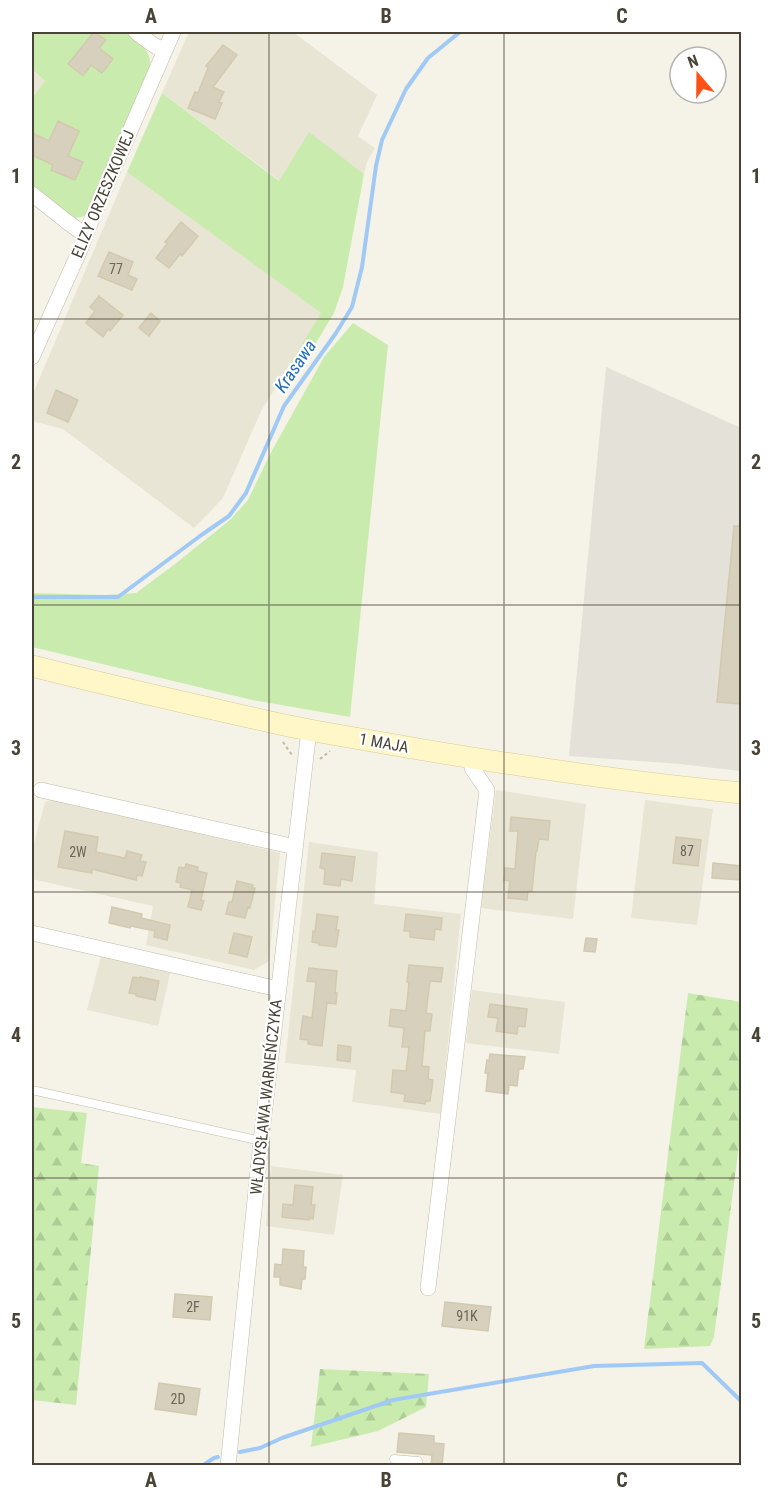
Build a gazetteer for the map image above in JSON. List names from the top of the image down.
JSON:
{
  "streets": {
    "main road": ["1 MAJA"],
    "street": ["ELIZY ORZESZKOWEJ", "WŁADYSŁAWA WARNEŃCZYKA"]
  },
  "crossings": [
    ["1 MAJA", "WŁADYSŁAWA WARNEŃCZYKA"]
  ],
  "water": ["Krasawa"],
  "house_numbers": [
    "77",
    "87",
    "2W",
    "2F",
    "91K",
    "2D"
  ],
  "north": "top",
  "grid": {
    "columns": ["A", "B", "C"],
    "rows": [
      "1",
      "2",
      "3",
      "4",
      "5"
    ]
  }
}
